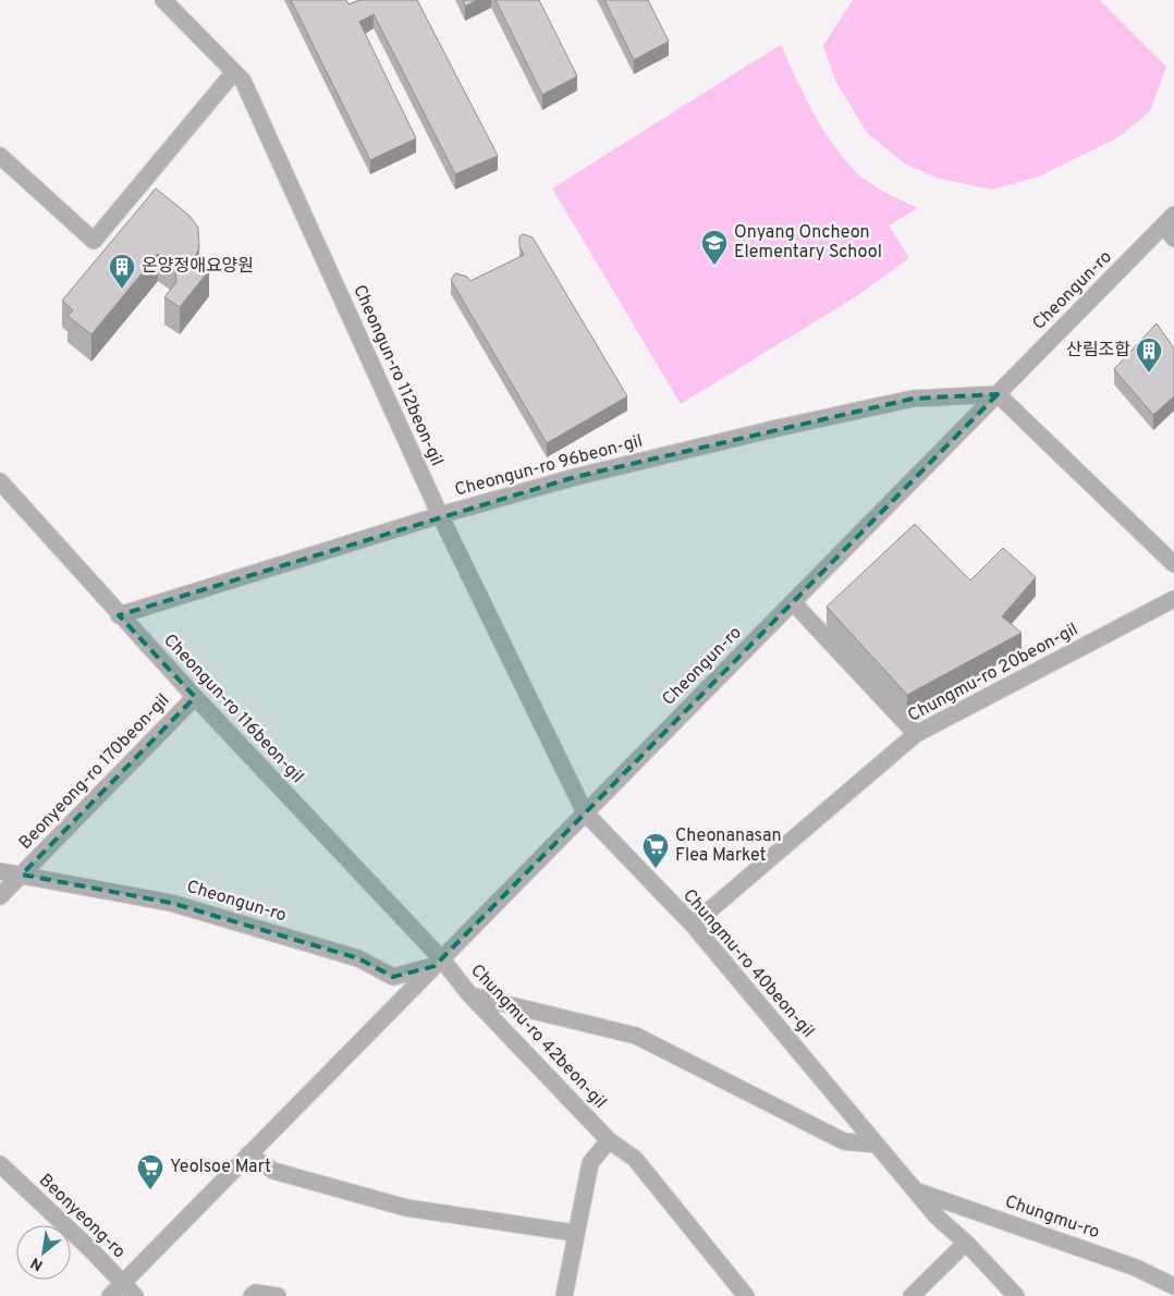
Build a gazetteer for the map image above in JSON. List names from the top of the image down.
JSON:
{
  "streets": {
    "street": [
      "Cheongun-ro",
      "Cheongun-ro 112beon-gil",
      "Cheongun-ro 96beon-gil",
      "Chungmu-ro 20beon-gil",
      "Cheongun-ro 116beon-gil",
      "Beonyeong-ro 170beon-gil",
      "Chungmu-ro 40beon-gil",
      "Chungmu-ro 42beon-gil",
      "Beonyeong-ro",
      "Chungmu-ro"
    ]
  },
  "crossings": [
    ["Cheongun-ro", "Cheongun-ro 112beon-gil"],
    ["Cheongun-ro", "Cheongun-ro 96beon-gil"],
    ["Cheongun-ro", "Cheongun-ro 116beon-gil"],
    ["Cheongun-ro", "Beonyeong-ro 170beon-gil"],
    ["Cheongun-ro", "Chungmu-ro 40beon-gil"],
    ["Cheongun-ro", "Chungmu-ro 42beon-gil"],
    ["Cheongun-ro", "Beonyeong-ro"],
    ["Cheongun-ro 112beon-gil", "Cheongun-ro 96beon-gil"],
    ["Cheongun-ro 112beon-gil", "Chungmu-ro 40beon-gil"],
    ["Cheongun-ro 96beon-gil", "Cheongun-ro 116beon-gil"],
    ["Chungmu-ro 20beon-gil", "Chungmu-ro 40beon-gil"],
    ["Cheongun-ro 116beon-gil", "Beonyeong-ro 170beon-gil"],
    ["Cheongun-ro 116beon-gil", "Chungmu-ro 42beon-gil"],
    ["Chungmu-ro 40beon-gil", "Chungmu-ro"]
  ],
  "places": {
    "school or university": ["Onyang Oncheon Elementary School"],
    "building": ["온양정애요양원", "산림조합"],
    "supermarket": ["Cheonanasan Flea Market", "Yeolsoe Mart"]
  },
  "north": "bottom left"
}
